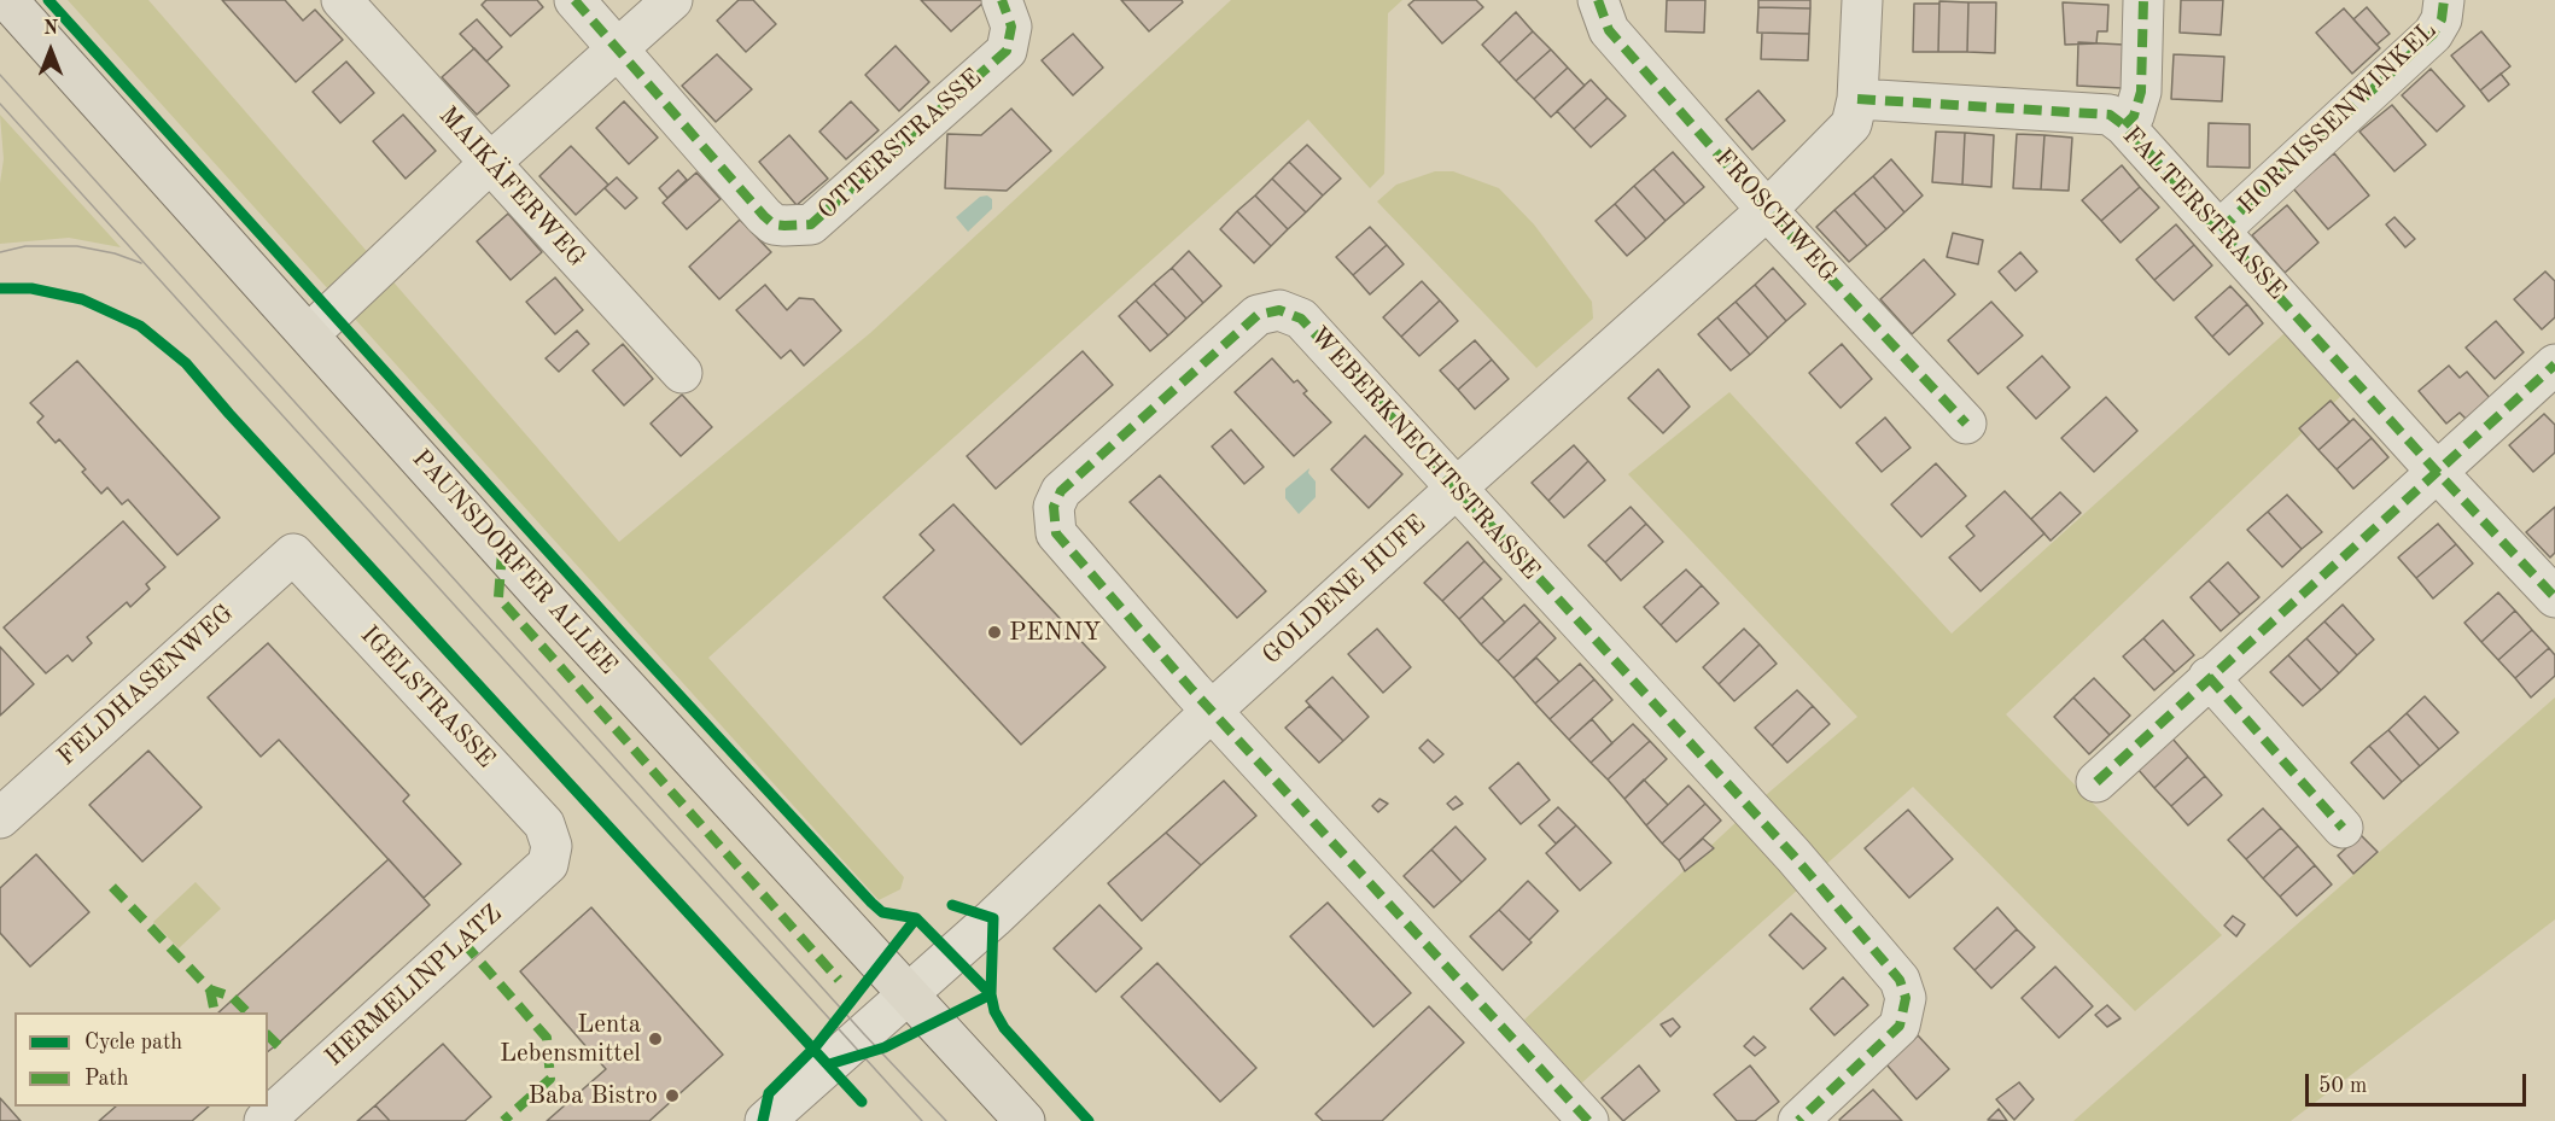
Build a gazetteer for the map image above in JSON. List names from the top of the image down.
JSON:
{
  "streets": {
    "main road": ["PAUNSDORFER ALLEE"],
    "street": [
      "HORNISSENWINKEL",
      "OTTERSTRASSE",
      "MAIKÄFERWEG",
      "FALTERSTRASSE",
      "FROSCHWEG",
      "WEBERKNECHTSTRASSE",
      "GOLDENE HUFE",
      "FELDHASENWEG",
      "IGELSTRASSE",
      "HERMELINPLATZ"
    ]
  },
  "crossings": [
    ["HORNISSENWINKEL", "FALTERSTRASSE"],
    ["FALTERSTRASSE", "GOLDENE HUFE"],
    ["FROSCHWEG", "GOLDENE HUFE"],
    ["WEBERKNECHTSTRASSE", "GOLDENE HUFE"],
    ["PAUNSDORFER ALLEE", "GOLDENE HUFE"],
    ["FELDHASENWEG", "IGELSTRASSE"],
    ["IGELSTRASSE", "HERMELINPLATZ"]
  ],
  "places": ["PENNY", "Lenta Lebensmittel", "Baba Bistro"],
  "legend": ["Cycle path", "Path"],
  "scale_bar": "50 m",
  "north": "top"
}
